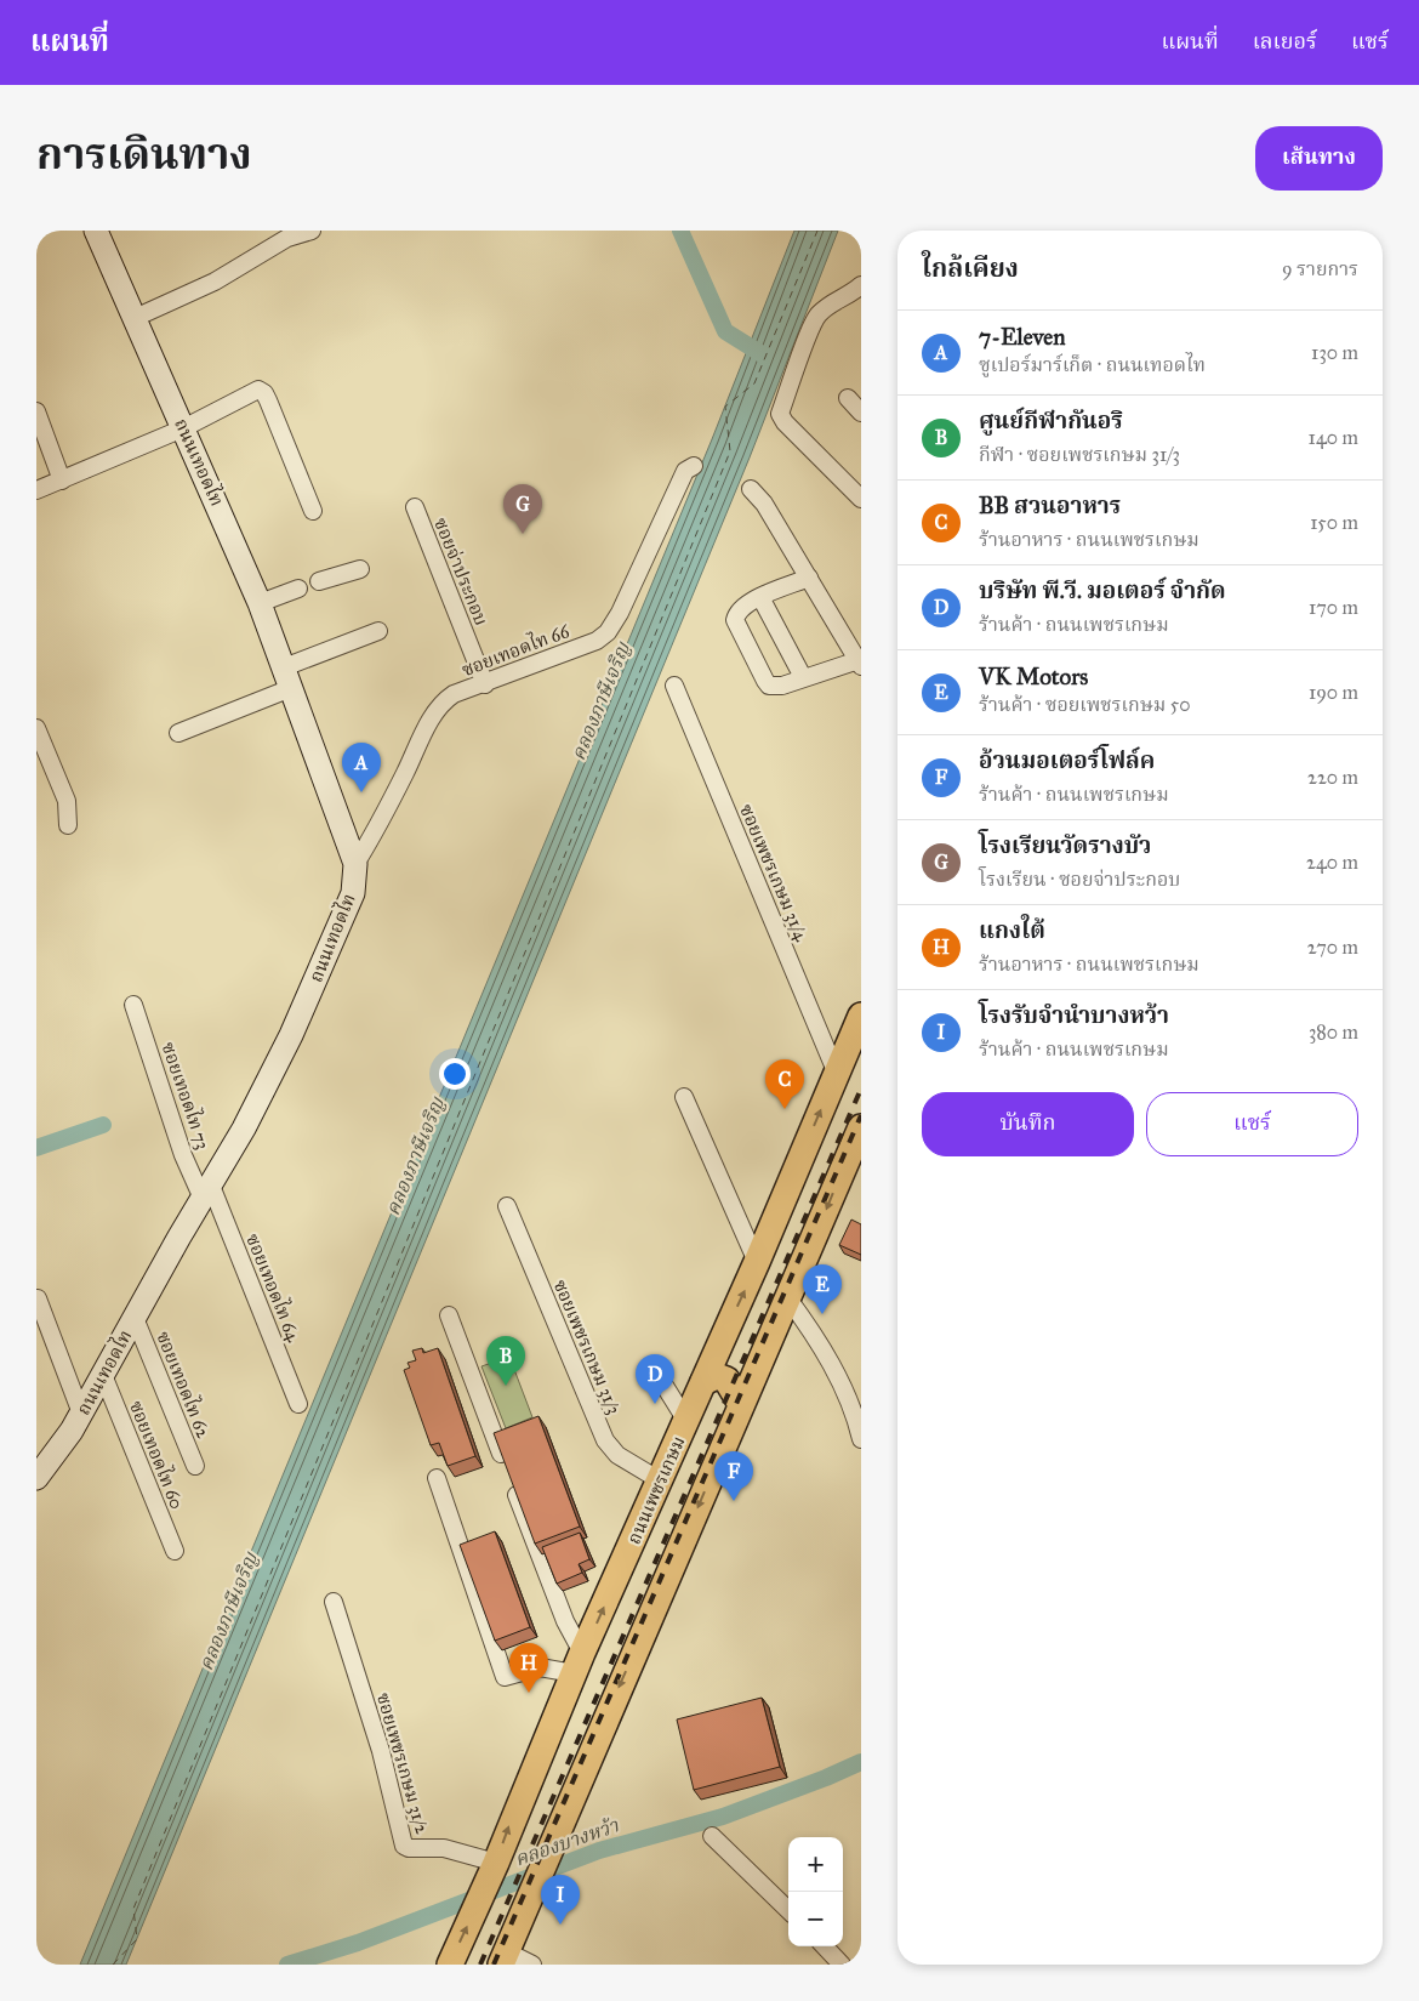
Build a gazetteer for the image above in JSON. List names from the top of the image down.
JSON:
{
  "streets": {
    "main road": ["ถนนเทอดไท", "ถนนเพชรเกษม"],
    "street": [
      "ซอยจ่าประกอบ",
      "ซอยเทอดไท 66",
      "ซอยเพชรเกษม 31/4",
      "ซอยเทอดไท 73",
      "ซอยเทอดไท 64",
      "ซอยเพชรเกษม 31/3",
      "ซอยเทอดไท 62",
      "ซอยเทอดไท 60",
      "ซอยเพชรเกษม 31/2"
    ]
  },
  "crossings": [
    ["ถนนเทอดไท", "ซอยเทอดไท 66"],
    ["ถนนเทอดไท", "ซอยเทอดไท 73"],
    ["ถนนเทอดไท", "ซอยเทอดไท 64"],
    ["ถนนเทอดไท", "ซอยเทอดไท 62"],
    ["ถนนเทอดไท", "ซอยเทอดไท 60"],
    ["ซอยจ่าประกอบ", "ซอยเทอดไท 66"],
    ["ซอยเพชรเกษม 31/4", "ถนนเพชรเกษม"],
    ["ซอยเทอดไท 73", "ซอยเทอดไท 64"],
    ["ซอยเพชรเกษม 31/3", "ถนนเพชรเกษม"],
    ["ถนนเพชรเกษม", "ซอยเพชรเกษม 31/2"]
  ],
  "water": ["คลองภาษีเจริญ", "คลองบางหว้า"],
  "page": {
    "header": "แผนที่",
    "nav": ["แผนที่", "เลเยอร์", "แชร์"],
    "title": "การเดินทาง",
    "buttons": [
      "เส้นทาง",
      ["บันทึก", "แชร์"]
    ],
    "heading": ["ใกล้เคียง", "9 รายการ"],
    "list": [
      {
        "mark": "A",
        "name": "7-Eleven",
        "note": "ซูเปอร์มาร์เก็ต · ถนนเทอดไท",
        "value": "130 m"
      },
      {
        "mark": "B",
        "name": "ศูนย์กีฬากันอริ",
        "note": "กีฬา · ซอยเพชรเกษม 31/3",
        "value": "140 m"
      },
      {
        "mark": "C",
        "name": "BB สวนอาหาร",
        "note": "ร้านอาหาร · ถนนเพชรเกษม",
        "value": "150 m"
      },
      {
        "mark": "D",
        "name": "บริษัท พี.วี. มอเตอร์ จำกัด",
        "note": "ร้านค้า · ถนนเพชรเกษม",
        "value": "170 m"
      },
      {
        "mark": "E",
        "name": "VK Motors",
        "note": "ร้านค้า · ซอยเพชรเกษม 50",
        "value": "190 m"
      },
      {
        "mark": "F",
        "name": "อ้วนมอเตอร์โฟล์ค",
        "note": "ร้านค้า · ถนนเพชรเกษม",
        "value": "220 m"
      },
      {
        "mark": "G",
        "name": "โรงเรียนวัดรางบัว",
        "note": "โรงเรียน · ซอยจ่าประกอบ",
        "value": "240 m"
      },
      {
        "mark": "H",
        "name": "แกงใต้",
        "note": "ร้านอาหาร · ถนนเพชรเกษม",
        "value": "270 m"
      },
      {
        "mark": "I",
        "name": "โรงรับจำนำบางหว้า",
        "note": "ร้านค้า · ถนนเพชรเกษม",
        "value": "380 m"
      }
    ],
    "pins": [
      "G",
      "A",
      "C",
      "E",
      "B",
      "D",
      "F",
      "H",
      "I"
    ],
    "map_buttons": ["+", "−"]
  }
}
